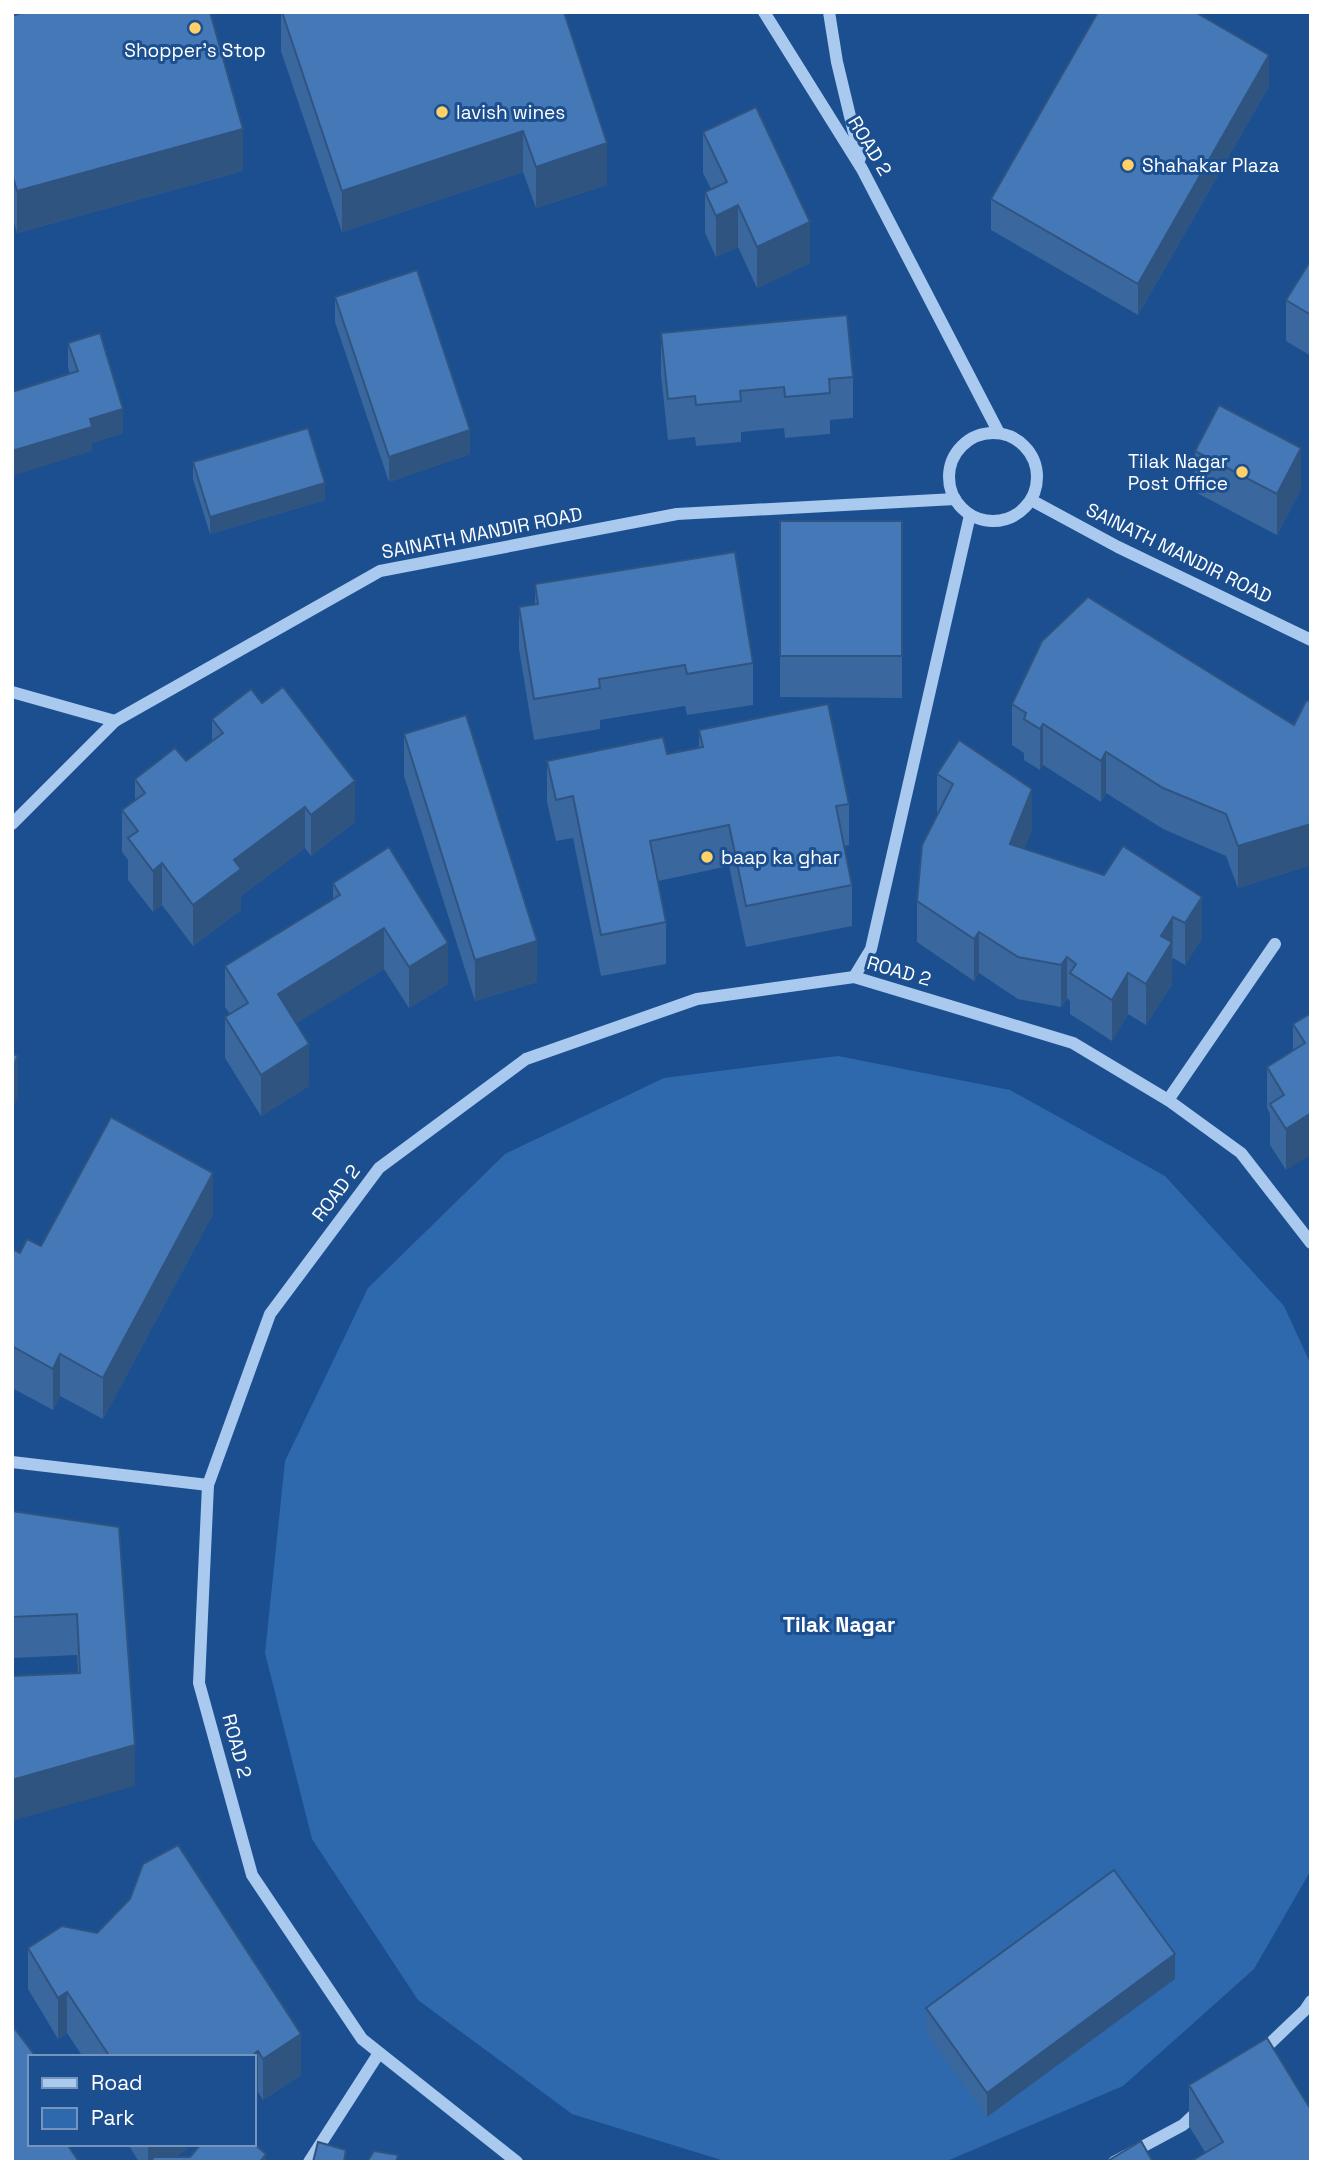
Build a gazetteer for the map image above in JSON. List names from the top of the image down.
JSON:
{
  "streets": {
    "street": ["ROAD 2", "SAINATH MANDIR ROAD"]
  },
  "crossings": [
    ["ROAD 2", "SAINATH MANDIR ROAD"]
  ],
  "districts": ["Tilak Nagar"],
  "places": [
    "Shopper's Stop",
    "lavish wines",
    "Shahakar Plaza",
    "Tilak Nagar Post Office",
    "baap ka ghar"
  ],
  "legend": ["Road", "Park"]
}
